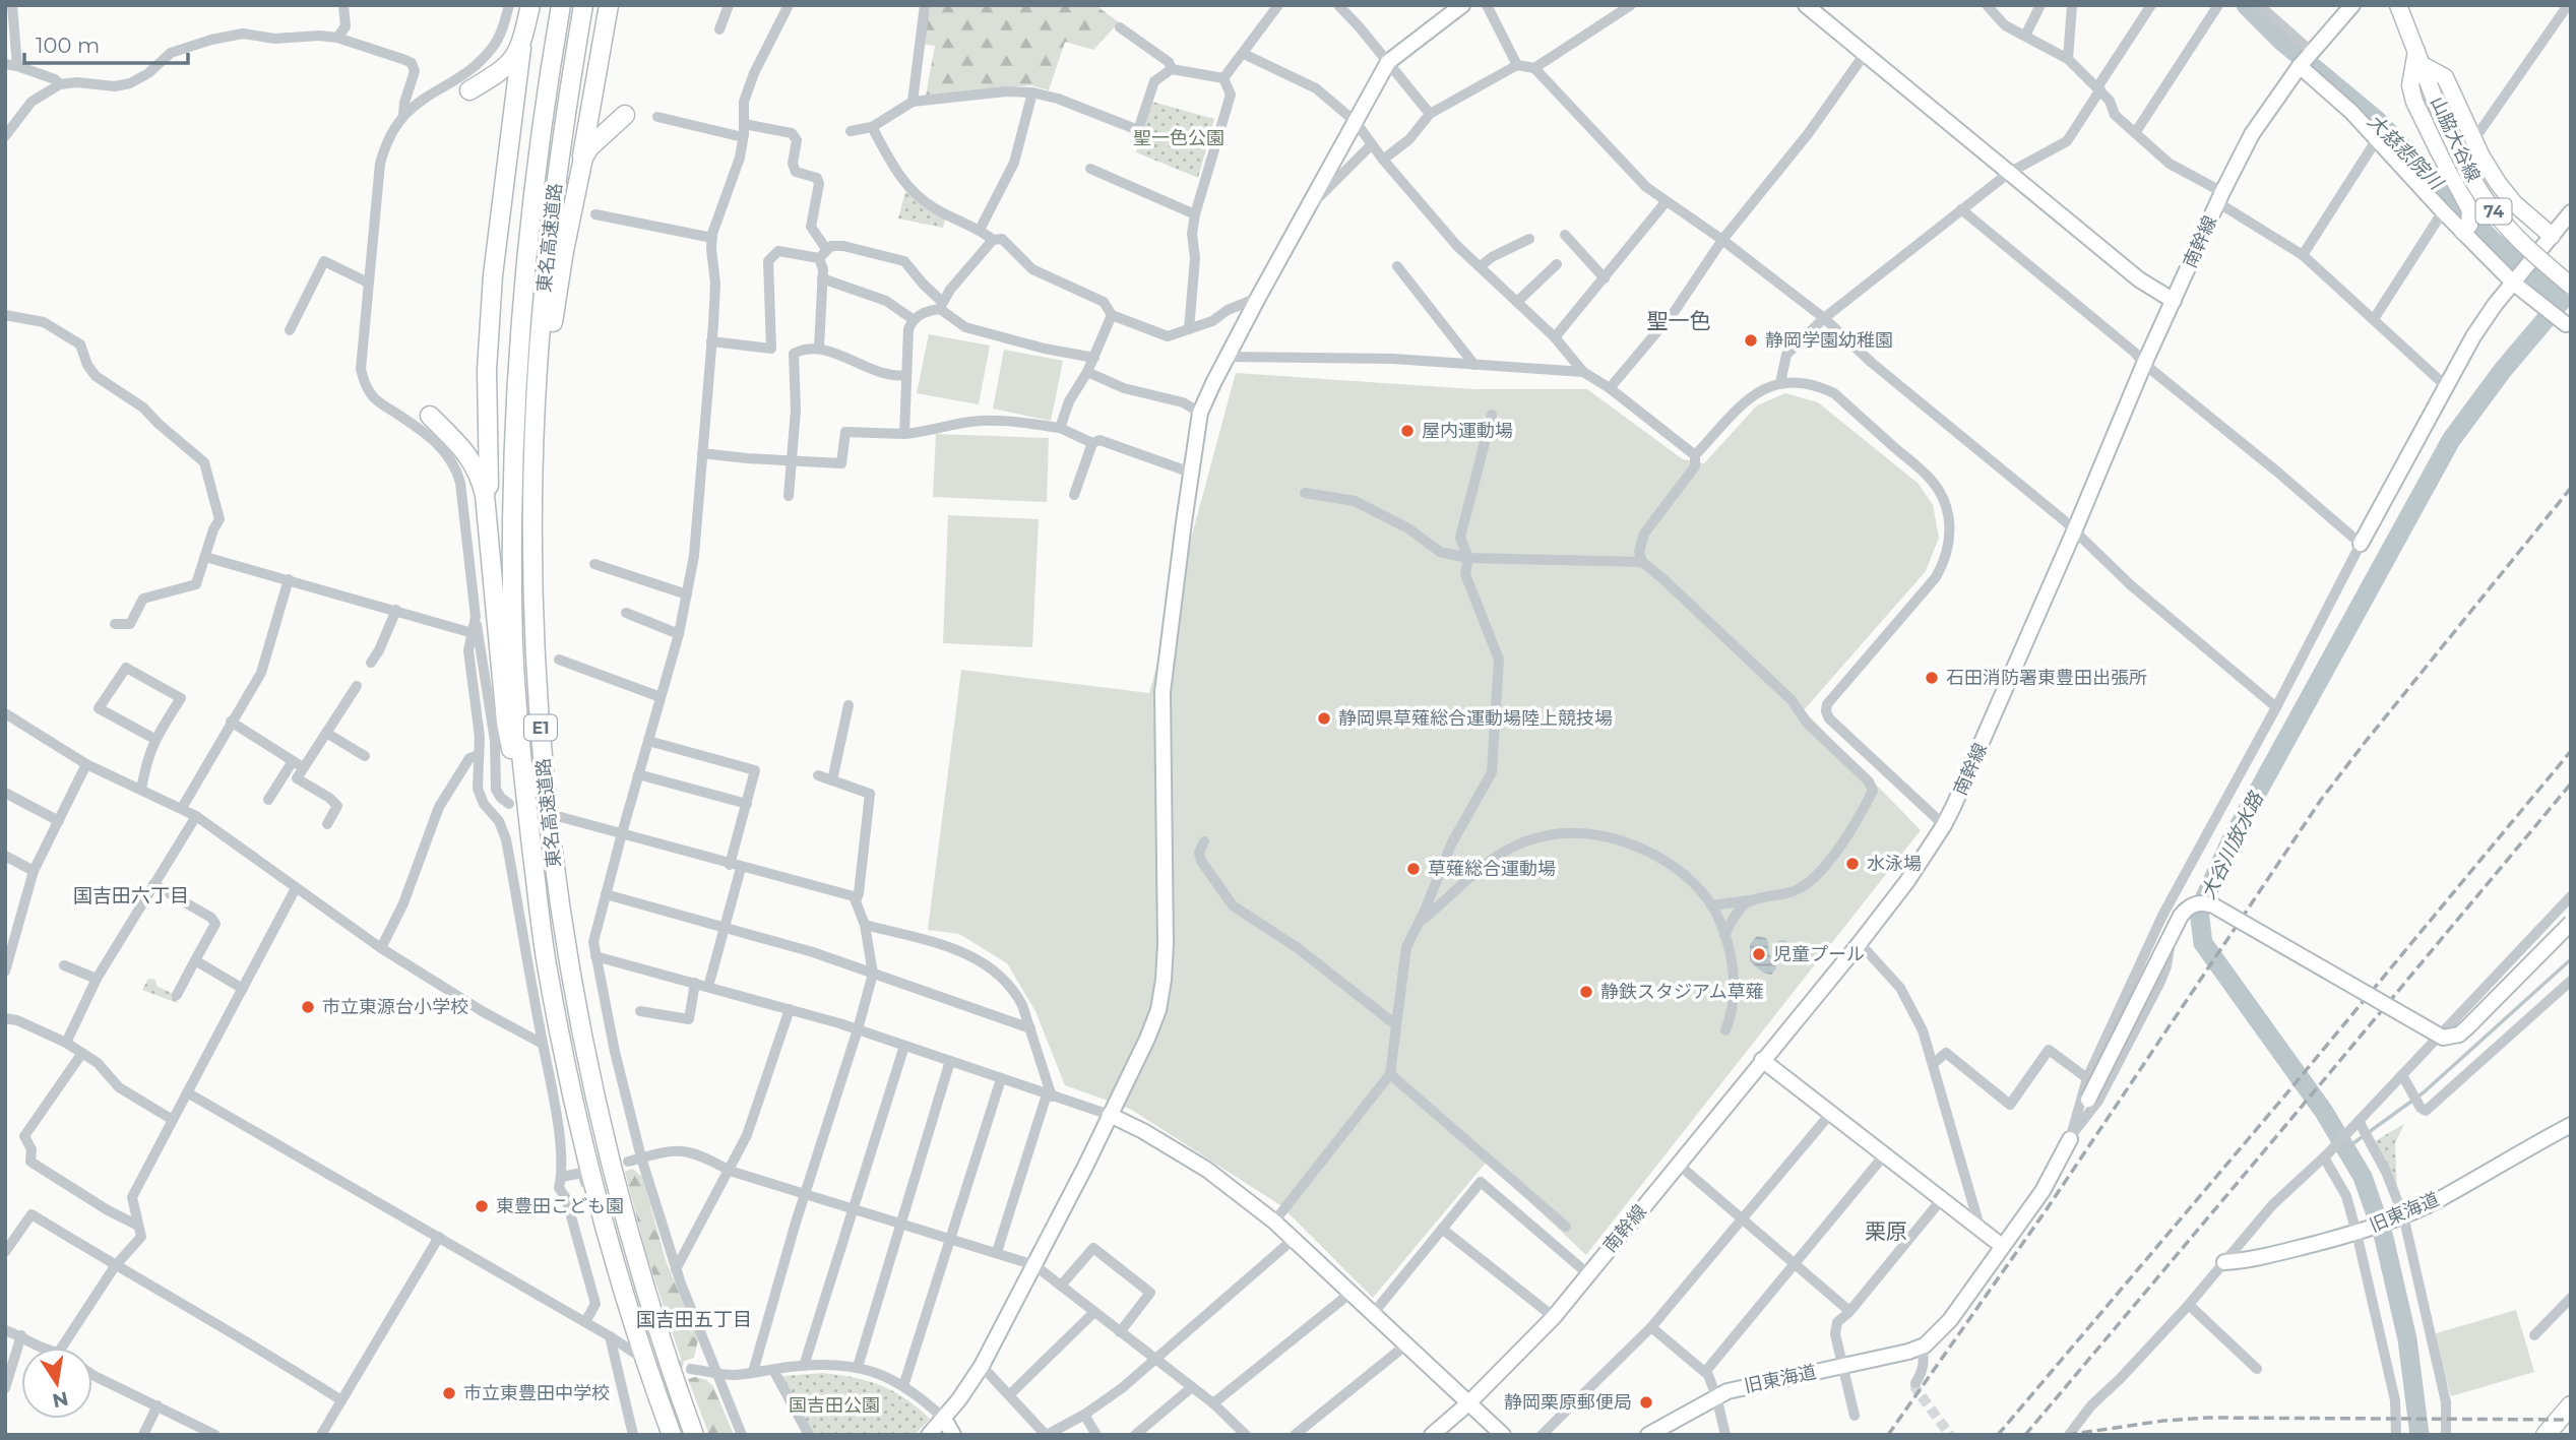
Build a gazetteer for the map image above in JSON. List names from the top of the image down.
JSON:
{
  "streets": {
    "highway": ["東名高速道路", "E1"],
    "main road": ["山脇大谷線", "74"],
    "street": ["南幹線", "旧東海道"]
  },
  "districts": [
    "聖一色",
    "国吉田六丁目",
    "栗原",
    "国吉田五丁目"
  ],
  "water": ["大慈悲院川", "大谷川放水路"],
  "parks": ["聖一色公園", "国吉田公園"],
  "places": [
    "静岡学園幼稚園",
    "屋内運動場",
    "石田消防署東豊田出張所",
    "静岡県草薙総合運動場陸上競技場",
    "水泳場",
    "草薙総合運動場",
    "児童プール",
    "静鉄スタジアム草薙",
    "市立東源台小学校",
    "東豊田こども園",
    "市立東豊田中学校",
    "静岡栗原郵便局"
  ],
  "scale_bar": "100 m",
  "north": "bottom"
}
